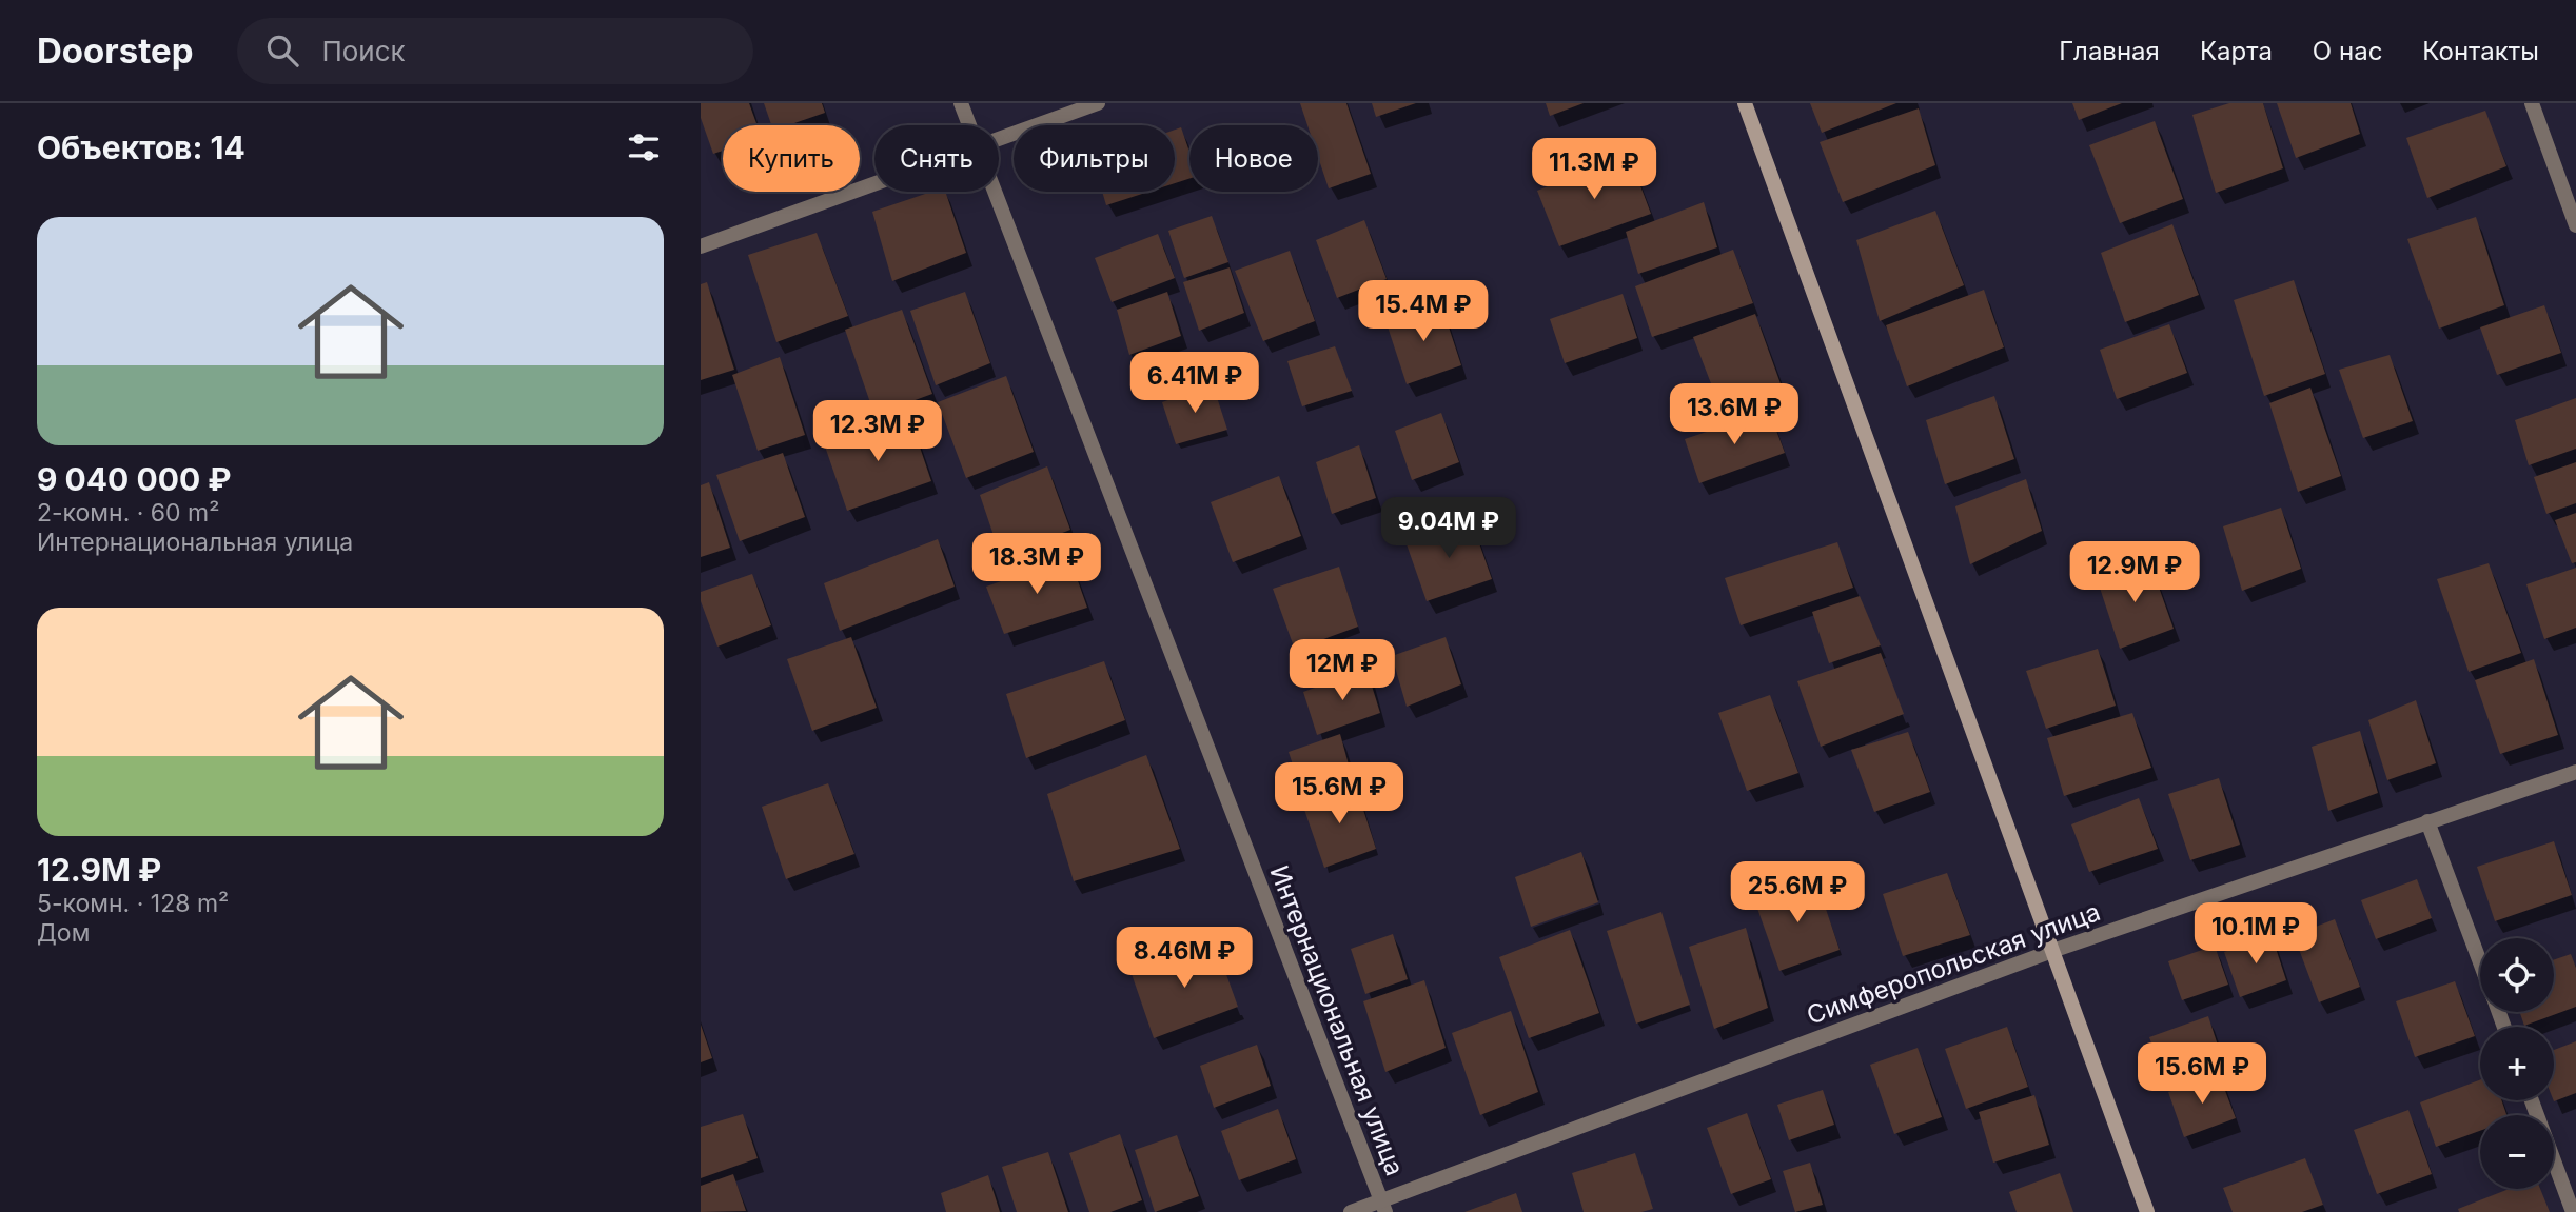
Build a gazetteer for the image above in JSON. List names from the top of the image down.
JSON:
{
  "streets": {
    "street": ["Симферопольская улица", "Интернациональная улица"]
  },
  "crossings": [
    ["Симферопольская улица", "Интернациональная улица"]
  ],
  "page": {
    "header": "Doorstep",
    "search": "Поиск",
    "nav": [
      "Главная",
      "Карта",
      "О нас",
      "Контакты"
    ],
    "heading": "Объектов: 14",
    "chip": [
      "Купить",
      "Снять",
      "Фильтры",
      "Новое"
    ],
    "price": [
      "11.3M ₽",
      "15.4M ₽",
      "6.41M ₽",
      "13.6M ₽",
      "12.3M ₽",
      "9.04M ₽",
      "18.3M ₽",
      "12.9M ₽",
      "12M ₽",
      "15.6M ₽",
      "25.6M ₽",
      "10.1M ₽",
      "8.46M ₽",
      "15.6M ₽"
    ],
    "list": [
      {
        "name": "9 040 000 ₽",
        "note": "2-комн. · 60 m² · Интернациональная улица"
      },
      {
        "name": "12.9M ₽",
        "note": "5-комн. · 128 m² · Дом"
      }
    ],
    "map_buttons": ["+", "−"]
  }
}
